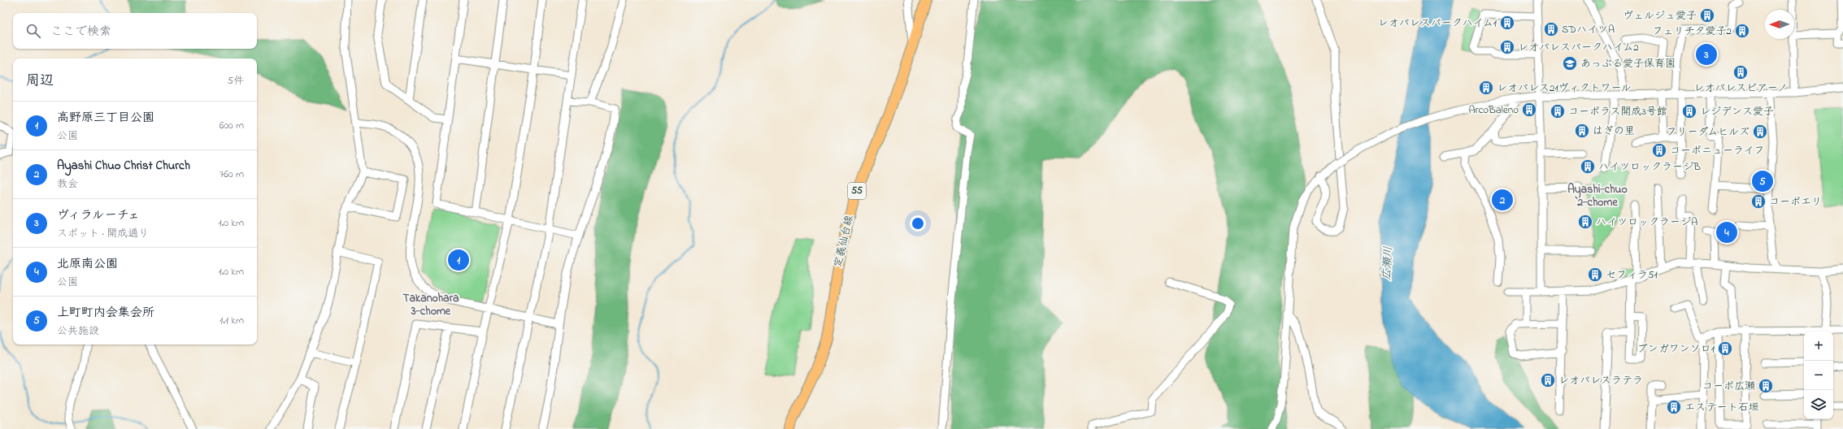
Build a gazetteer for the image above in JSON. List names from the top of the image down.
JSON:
{
  "streets": {
    "main road": ["55", "定義仙台線"]
  },
  "districts": ["Ayashi-chuo 2-chome", "Takanohara 3-chome"],
  "water": ["広瀬川"],
  "places": {
    "building": [
      "ヴェルジュ愛子",
      "レオパレスパークハイム1",
      "SDハイツA",
      "フェリチタ愛子2",
      "レオパレスパークハイム2",
      "レオパレスピアーノ",
      "レオパレス21ヴィクトワール",
      "ArcoBaleno",
      "コーポラス開成3号館",
      "レジデンス愛子",
      "はぎの里",
      "フリーダムヒルズ",
      "コーポニューライフ",
      "ハイツロックラージB",
      "コーポエリ",
      "ハイツロックラージA",
      "セフィラ51",
      "ブンガワンソロ1",
      "レオパレスラテラ",
      "コーポ広瀬",
      "エステート石垣"
    ],
    "school or university": ["あっぷる愛子保育園"]
  },
  "north": "left",
  "page": {
    "search": "ここで検索",
    "pins": [
      "3",
      "5",
      "2",
      "4",
      "1"
    ],
    "heading": ["周辺", "5件"],
    "list": [
      {
        "mark": "1",
        "name": "高野原三丁目公園",
        "note": "公園",
        "value": "600 m"
      },
      {
        "mark": "2",
        "name": "Ayashi Chuo Christ Church",
        "note": "教会",
        "value": "760 m"
      },
      {
        "mark": "3",
        "name": "ヴィラルーチェ",
        "note": "スポット · 開成通り",
        "value": "1.0 km"
      },
      {
        "mark": "4",
        "name": "北原南公園",
        "note": "公園",
        "value": "1.0 km"
      },
      {
        "mark": "5",
        "name": "上町町内会集会所",
        "note": "公共施設",
        "value": "1.1 km"
      }
    ],
    "map_buttons": ["+", "−"]
  }
}
